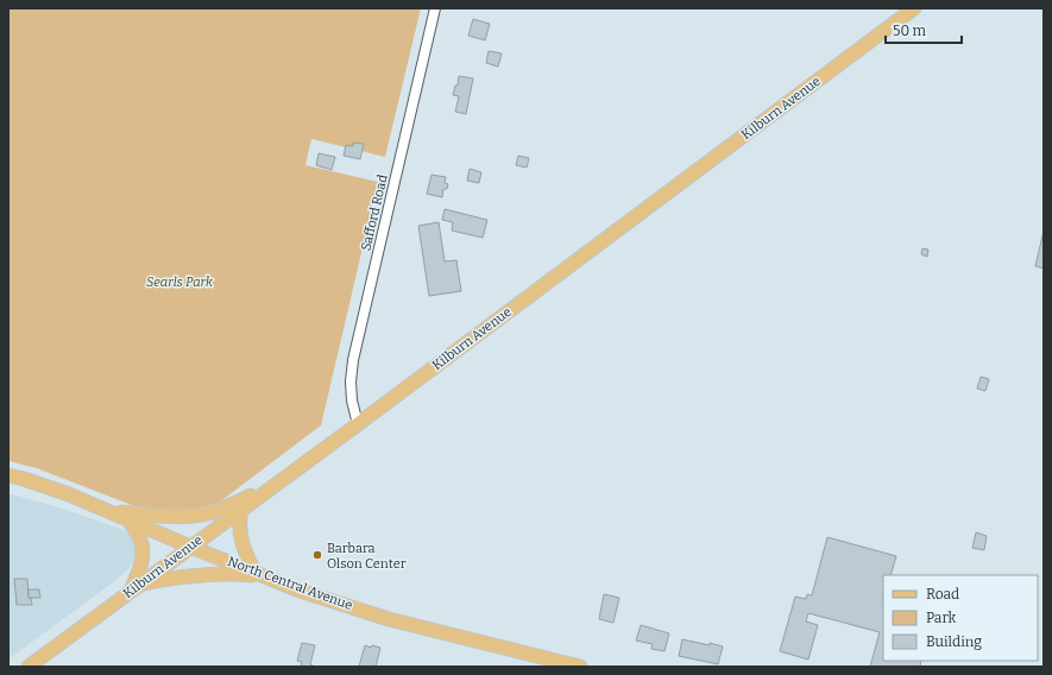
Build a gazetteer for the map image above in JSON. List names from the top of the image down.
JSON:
{
  "streets": {
    "main road": ["Kilburn Avenue", "North Central Avenue"],
    "street": ["Safford Road"]
  },
  "crossings": [
    ["Kilburn Avenue", "Safford Road"],
    ["Kilburn Avenue", "North Central Avenue"]
  ],
  "parks": ["Searls Park"],
  "places": ["Barbara Olson Center"],
  "legend": ["Road", "Park", "Building"],
  "scale_bar": "50 m"
}
